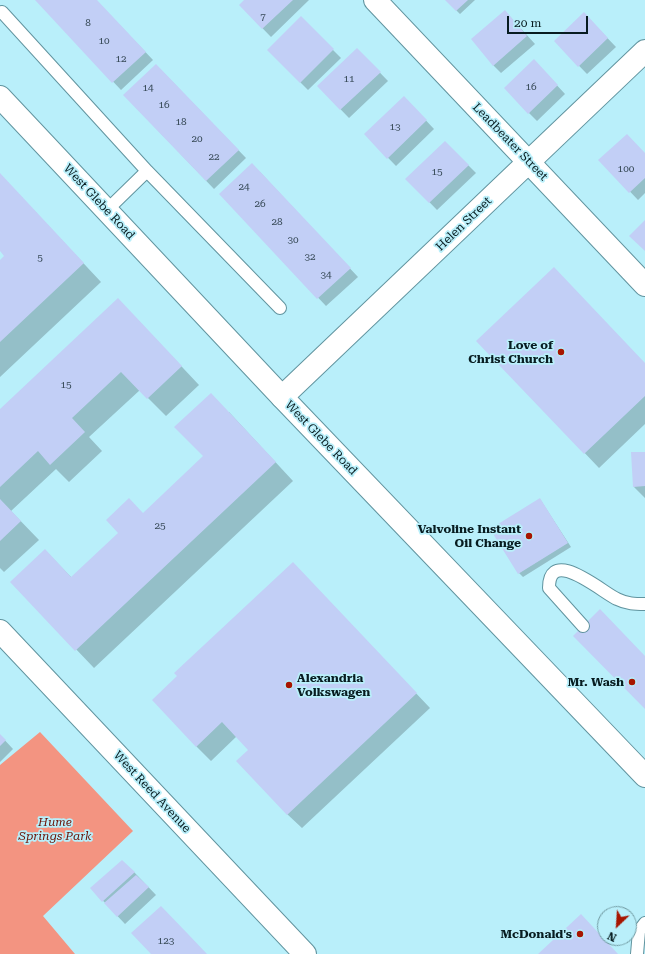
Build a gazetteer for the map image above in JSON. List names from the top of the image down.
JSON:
{
  "streets": {
    "street": [
      "Leadbeater Street",
      "West Glebe Road",
      "Helen Street",
      "West Reed Avenue"
    ]
  },
  "crossings": [
    ["Leadbeater Street", "Helen Street"],
    ["West Glebe Road", "Helen Street"]
  ],
  "parks": ["Hume Springs Park"],
  "places": [
    "Love of Christ Church",
    "Valvoline Instant Oil Change",
    "Mr. Wash",
    "Alexandria Volkswagen",
    "McDonald's"
  ],
  "house_numbers": [
    "7",
    "8",
    "10",
    "12",
    "11",
    "16",
    "14",
    "16",
    "18",
    "13",
    "20",
    "22",
    "100",
    "15",
    "24",
    "26",
    "28",
    "30",
    "32",
    "5",
    "34",
    "15",
    "25",
    "123"
  ],
  "scale_bar": "20 m",
  "north": "bottom left"
}
